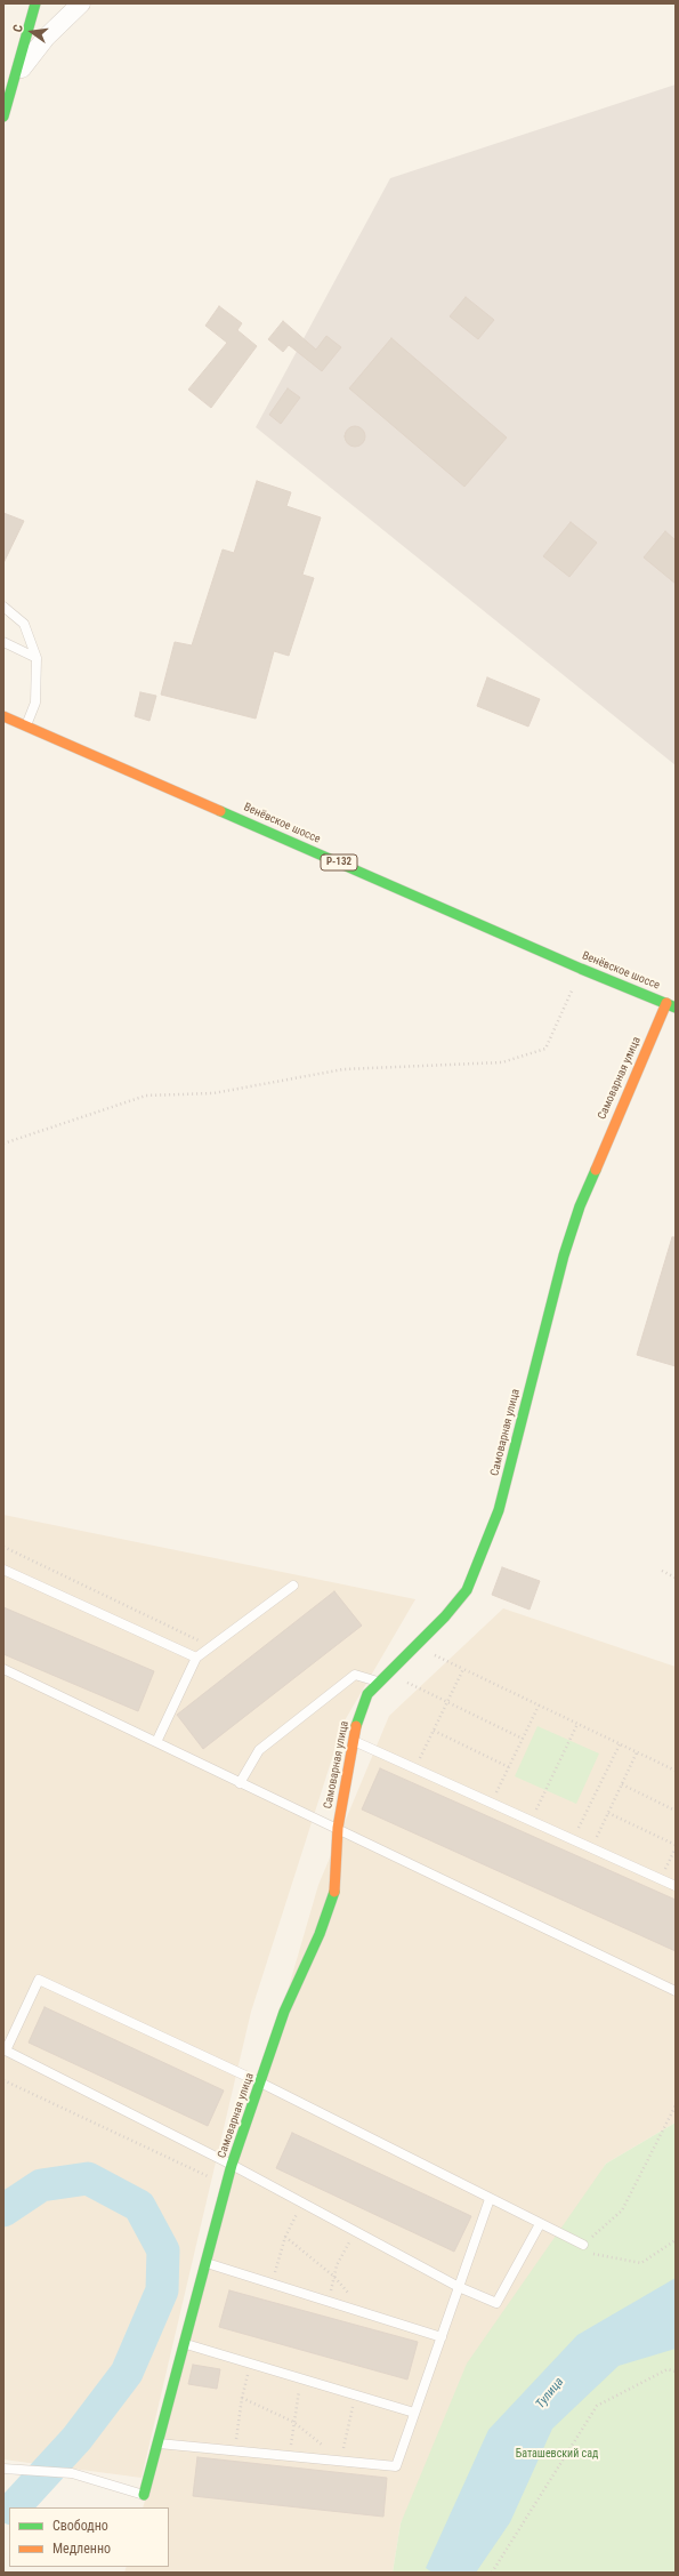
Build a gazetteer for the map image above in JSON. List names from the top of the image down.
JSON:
{
  "streets": {
    "street": ["Венёвское шоссе", "Р-132", "Самоварная улица"]
  },
  "crossings": [
    ["Венёвское шоссе", "Самоварная улица"]
  ],
  "water": ["Тулица"],
  "parks": ["Баташевский сад"],
  "legend": ["Свободно", "Медленно"],
  "north": "left"
}
